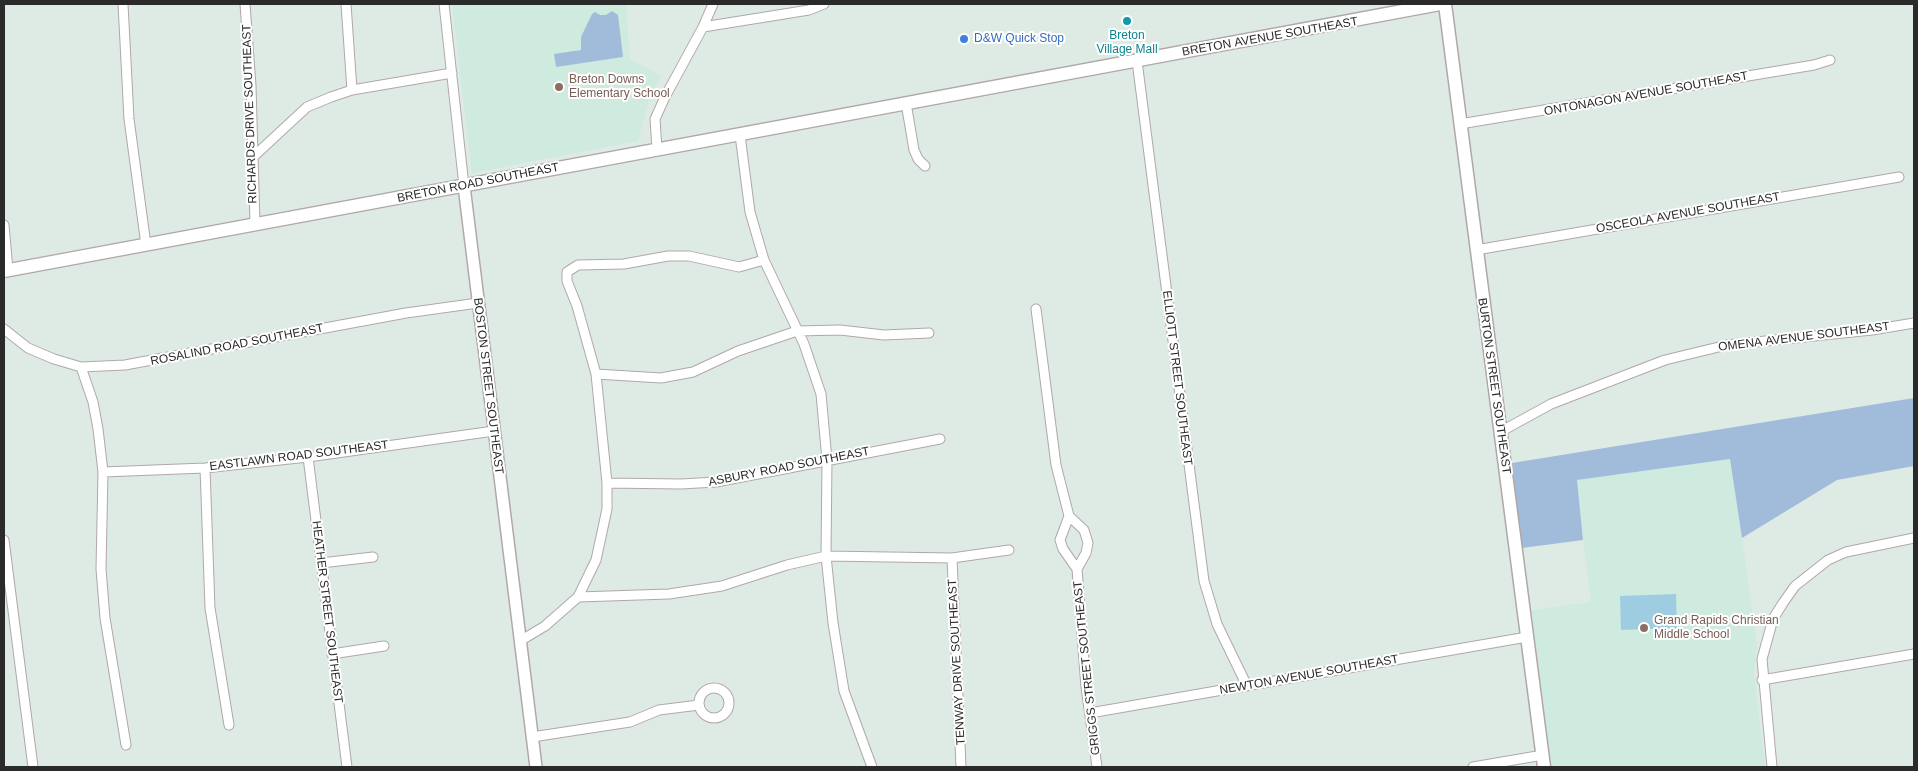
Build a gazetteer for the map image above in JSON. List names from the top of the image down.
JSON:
{
  "streets": {
    "main road": ["BRETON AVENUE SOUTHEAST", "BRETON ROAD SOUTHEAST", "BURTON STREET SOUTHEAST"],
    "street": [
      "ONTONAGON AVENUE SOUTHEAST",
      "RICHARDS DRIVE SOUTHEAST",
      "OSCEOLA AVENUE SOUTHEAST",
      "OMENA AVENUE SOUTHEAST",
      "ROSALIND ROAD SOUTHEAST",
      "ELLIOTT STREET SOUTHEAST",
      "BOSTON STREET SOUTHEAST",
      "EASTLAWN ROAD SOUTHEAST",
      "ASBURY ROAD SOUTHEAST",
      "HEATHER STREET SOUTHEAST",
      "TENWAY DRIVE SOUTHEAST",
      "GRIGGS STREET SOUTHEAST",
      "NEWTON AVENUE SOUTHEAST"
    ]
  },
  "crossings": [
    ["BRETON AVENUE SOUTHEAST", "BRETON ROAD SOUTHEAST"],
    ["BRETON AVENUE SOUTHEAST", "ELLIOTT STREET SOUTHEAST"],
    ["ONTONAGON AVENUE SOUTHEAST", "BURTON STREET SOUTHEAST"],
    ["RICHARDS DRIVE SOUTHEAST", "BRETON ROAD SOUTHEAST"],
    ["BRETON ROAD SOUTHEAST", "BOSTON STREET SOUTHEAST"],
    ["OSCEOLA AVENUE SOUTHEAST", "BURTON STREET SOUTHEAST"],
    ["OMENA AVENUE SOUTHEAST", "BURTON STREET SOUTHEAST"],
    ["ROSALIND ROAD SOUTHEAST", "BOSTON STREET SOUTHEAST"],
    ["ELLIOTT STREET SOUTHEAST", "NEWTON AVENUE SOUTHEAST"],
    ["BOSTON STREET SOUTHEAST", "EASTLAWN ROAD SOUTHEAST"],
    ["BURTON STREET SOUTHEAST", "NEWTON AVENUE SOUTHEAST"],
    ["EASTLAWN ROAD SOUTHEAST", "HEATHER STREET SOUTHEAST"],
    ["GRIGGS STREET SOUTHEAST", "NEWTON AVENUE SOUTHEAST"]
  ],
  "places": [
    "Breton Village Mall",
    "D&W Quick Stop",
    "Breton Downs Elementary School",
    "Grand Rapids Christian Middle School"
  ]
}
